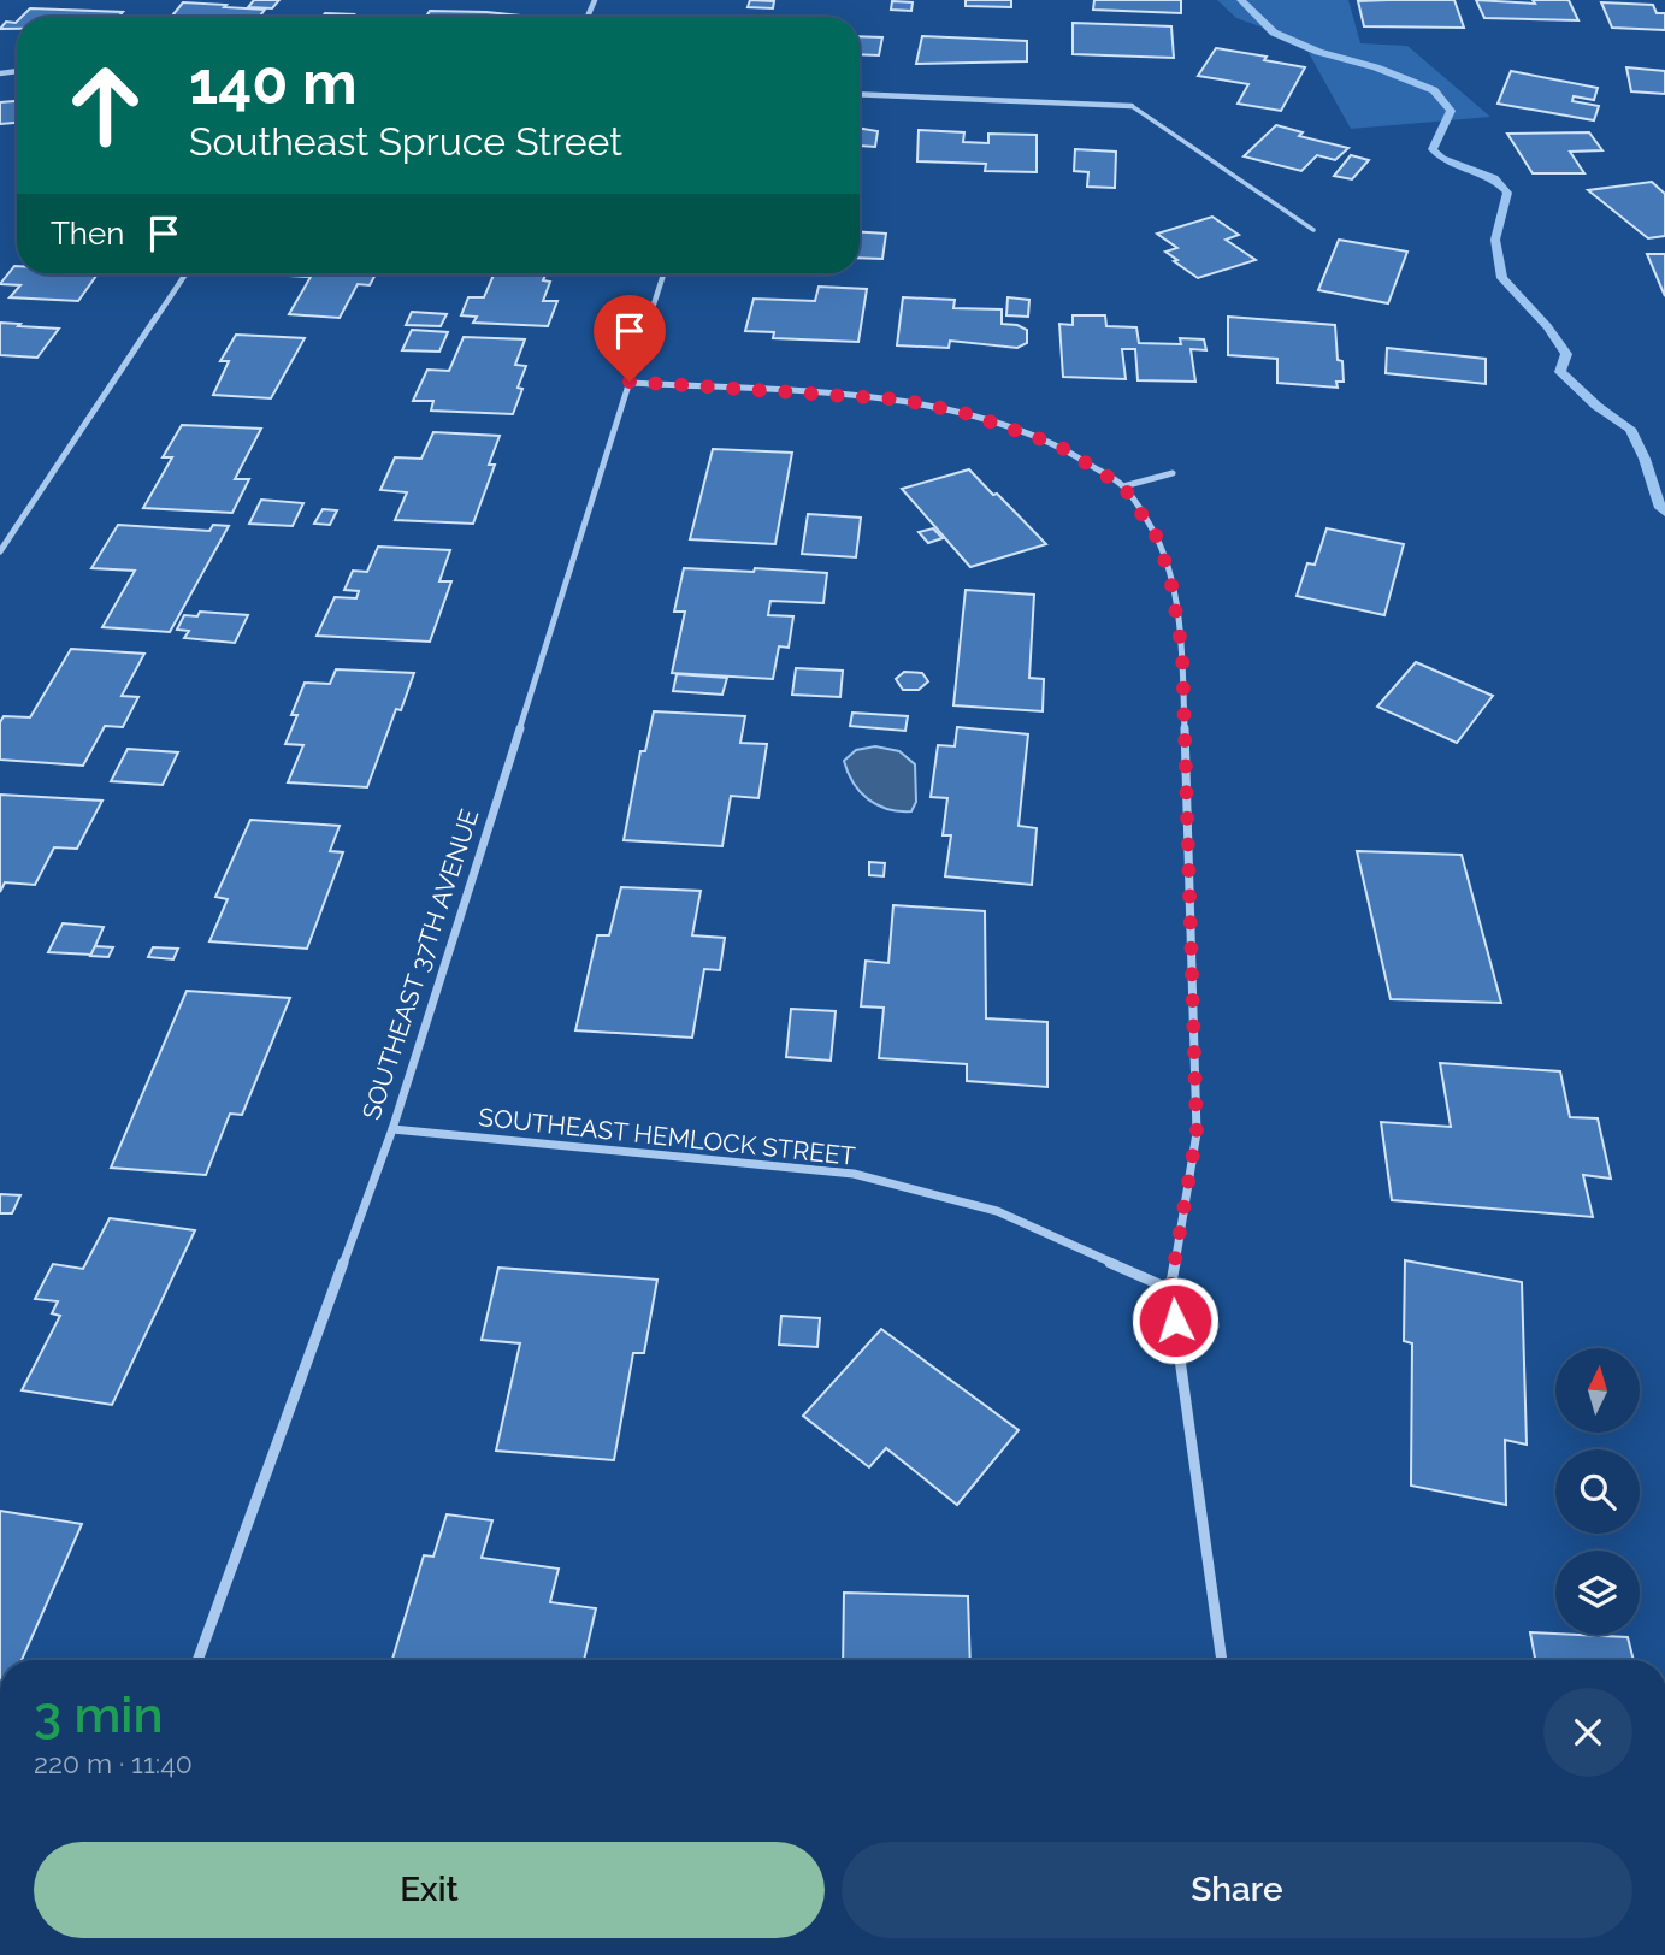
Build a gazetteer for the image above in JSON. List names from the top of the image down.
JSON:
{
  "streets": {
    "street": ["SOUTHEAST 37TH AVENUE", "SOUTHEAST HEMLOCK STREET"]
  },
  "crossings": [
    ["SOUTHEAST 37TH AVENUE", "SOUTHEAST HEMLOCK STREET"]
  ],
  "north": "top",
  "page": {
    "turn": ["140 m", "Southeast Spruce Street"],
    "then": "Then",
    "heading": ["3 min", "220 m · 11:40"],
    "buttons": ["Exit", "Share"]
  }
}
